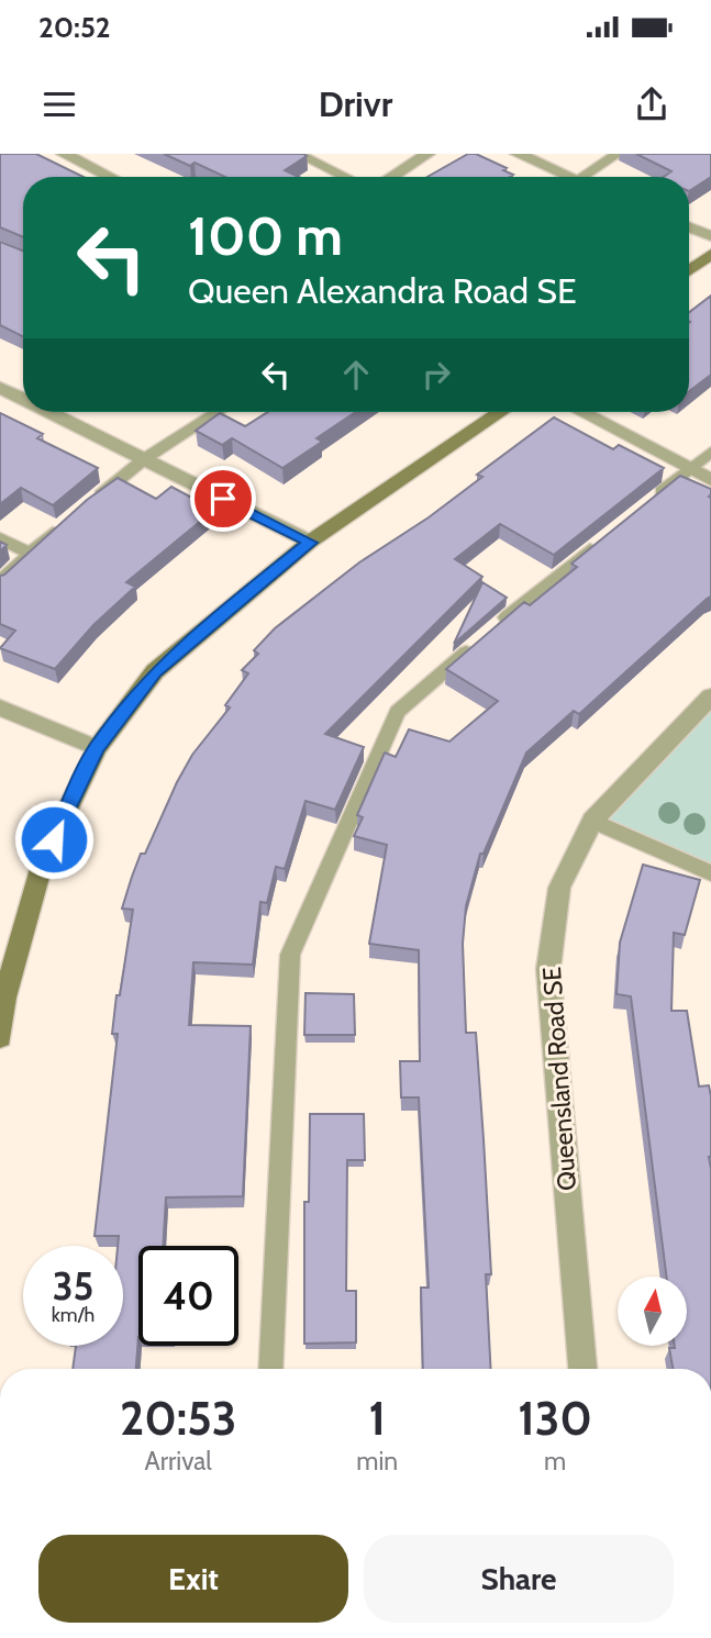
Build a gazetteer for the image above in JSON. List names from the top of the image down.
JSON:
{
  "streets": {
    "street": ["Queensland Road SE"]
  },
  "north": "top",
  "page": {
    "status": "20:52",
    "header": "Drivr",
    "turn": ["100 m", "Queen Alexandra Road SE"],
    "speed": "35 km/h",
    "limit": "40",
    "eta": [
      "20:53",
      "Arrival",
      "1",
      "min",
      "130",
      "m"
    ],
    "buttons": ["Exit", "Share"]
  }
}
